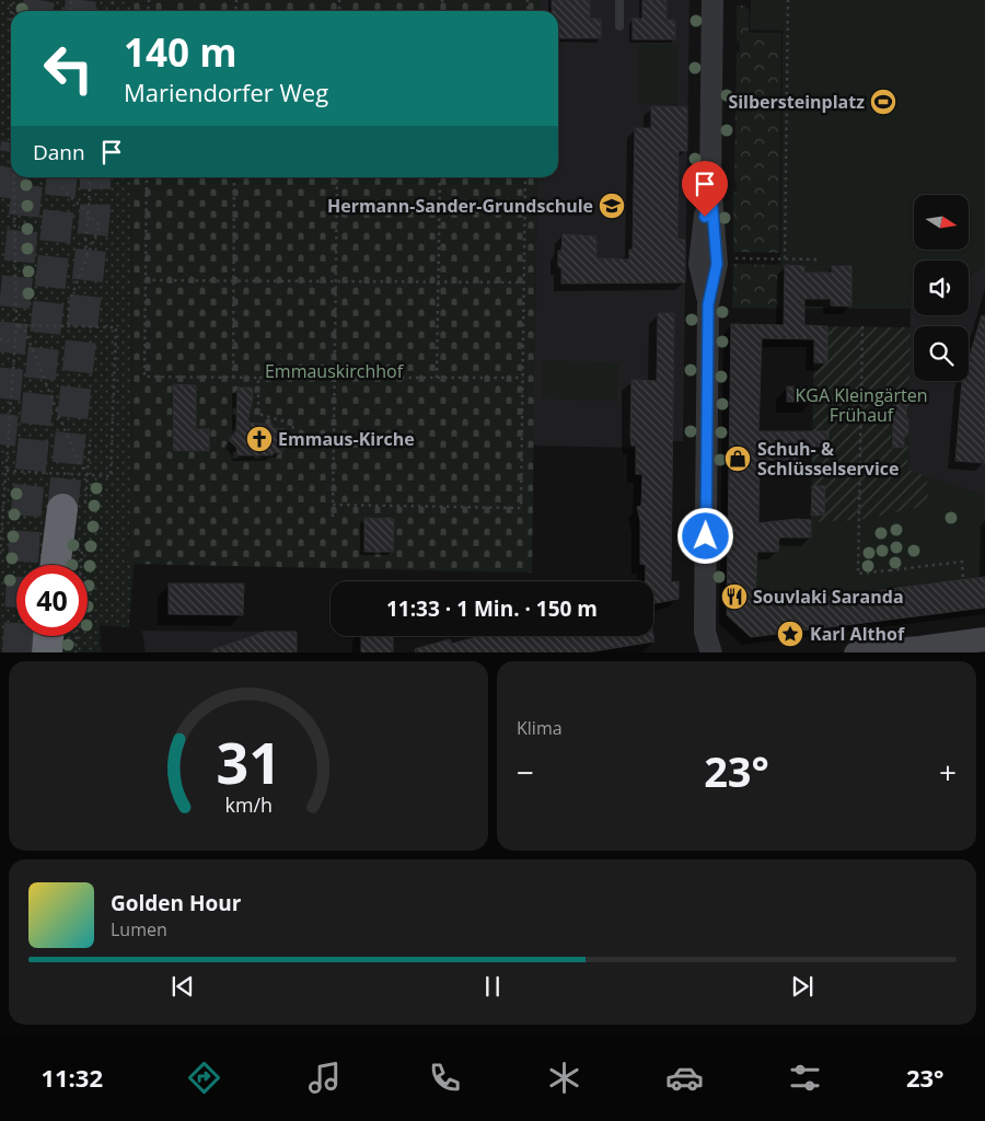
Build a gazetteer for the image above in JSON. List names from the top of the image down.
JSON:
{
  "parks": ["Emmauskirchhof", "KGA Kleingärten Frühauf"],
  "places": {
    "sports": ["Silbersteinplatz"],
    "school or university": ["Hermann-Sander-Grundschule"],
    "church": ["Emmaus-Kirche"],
    "shop": ["Schuh- & Schlüsselservice"],
    "restaurant": ["Souvlaki Saranda"],
    "place": ["Karl Althof"]
  },
  "north": "right",
  "page": {
    "turn": ["140 m", "Mariendorfer Weg"],
    "then": "Dann",
    "limit": "40",
    "trip": "11:33 · 1 Min. · 150 m",
    "tile": "Klima",
    "heat": ["−", "23°", "+"],
    "song": ["Golden Hour", "Lumen"],
    "tabs": ["11:32", "23°"],
    "gauge": ["31", "km/h"]
  }
}
